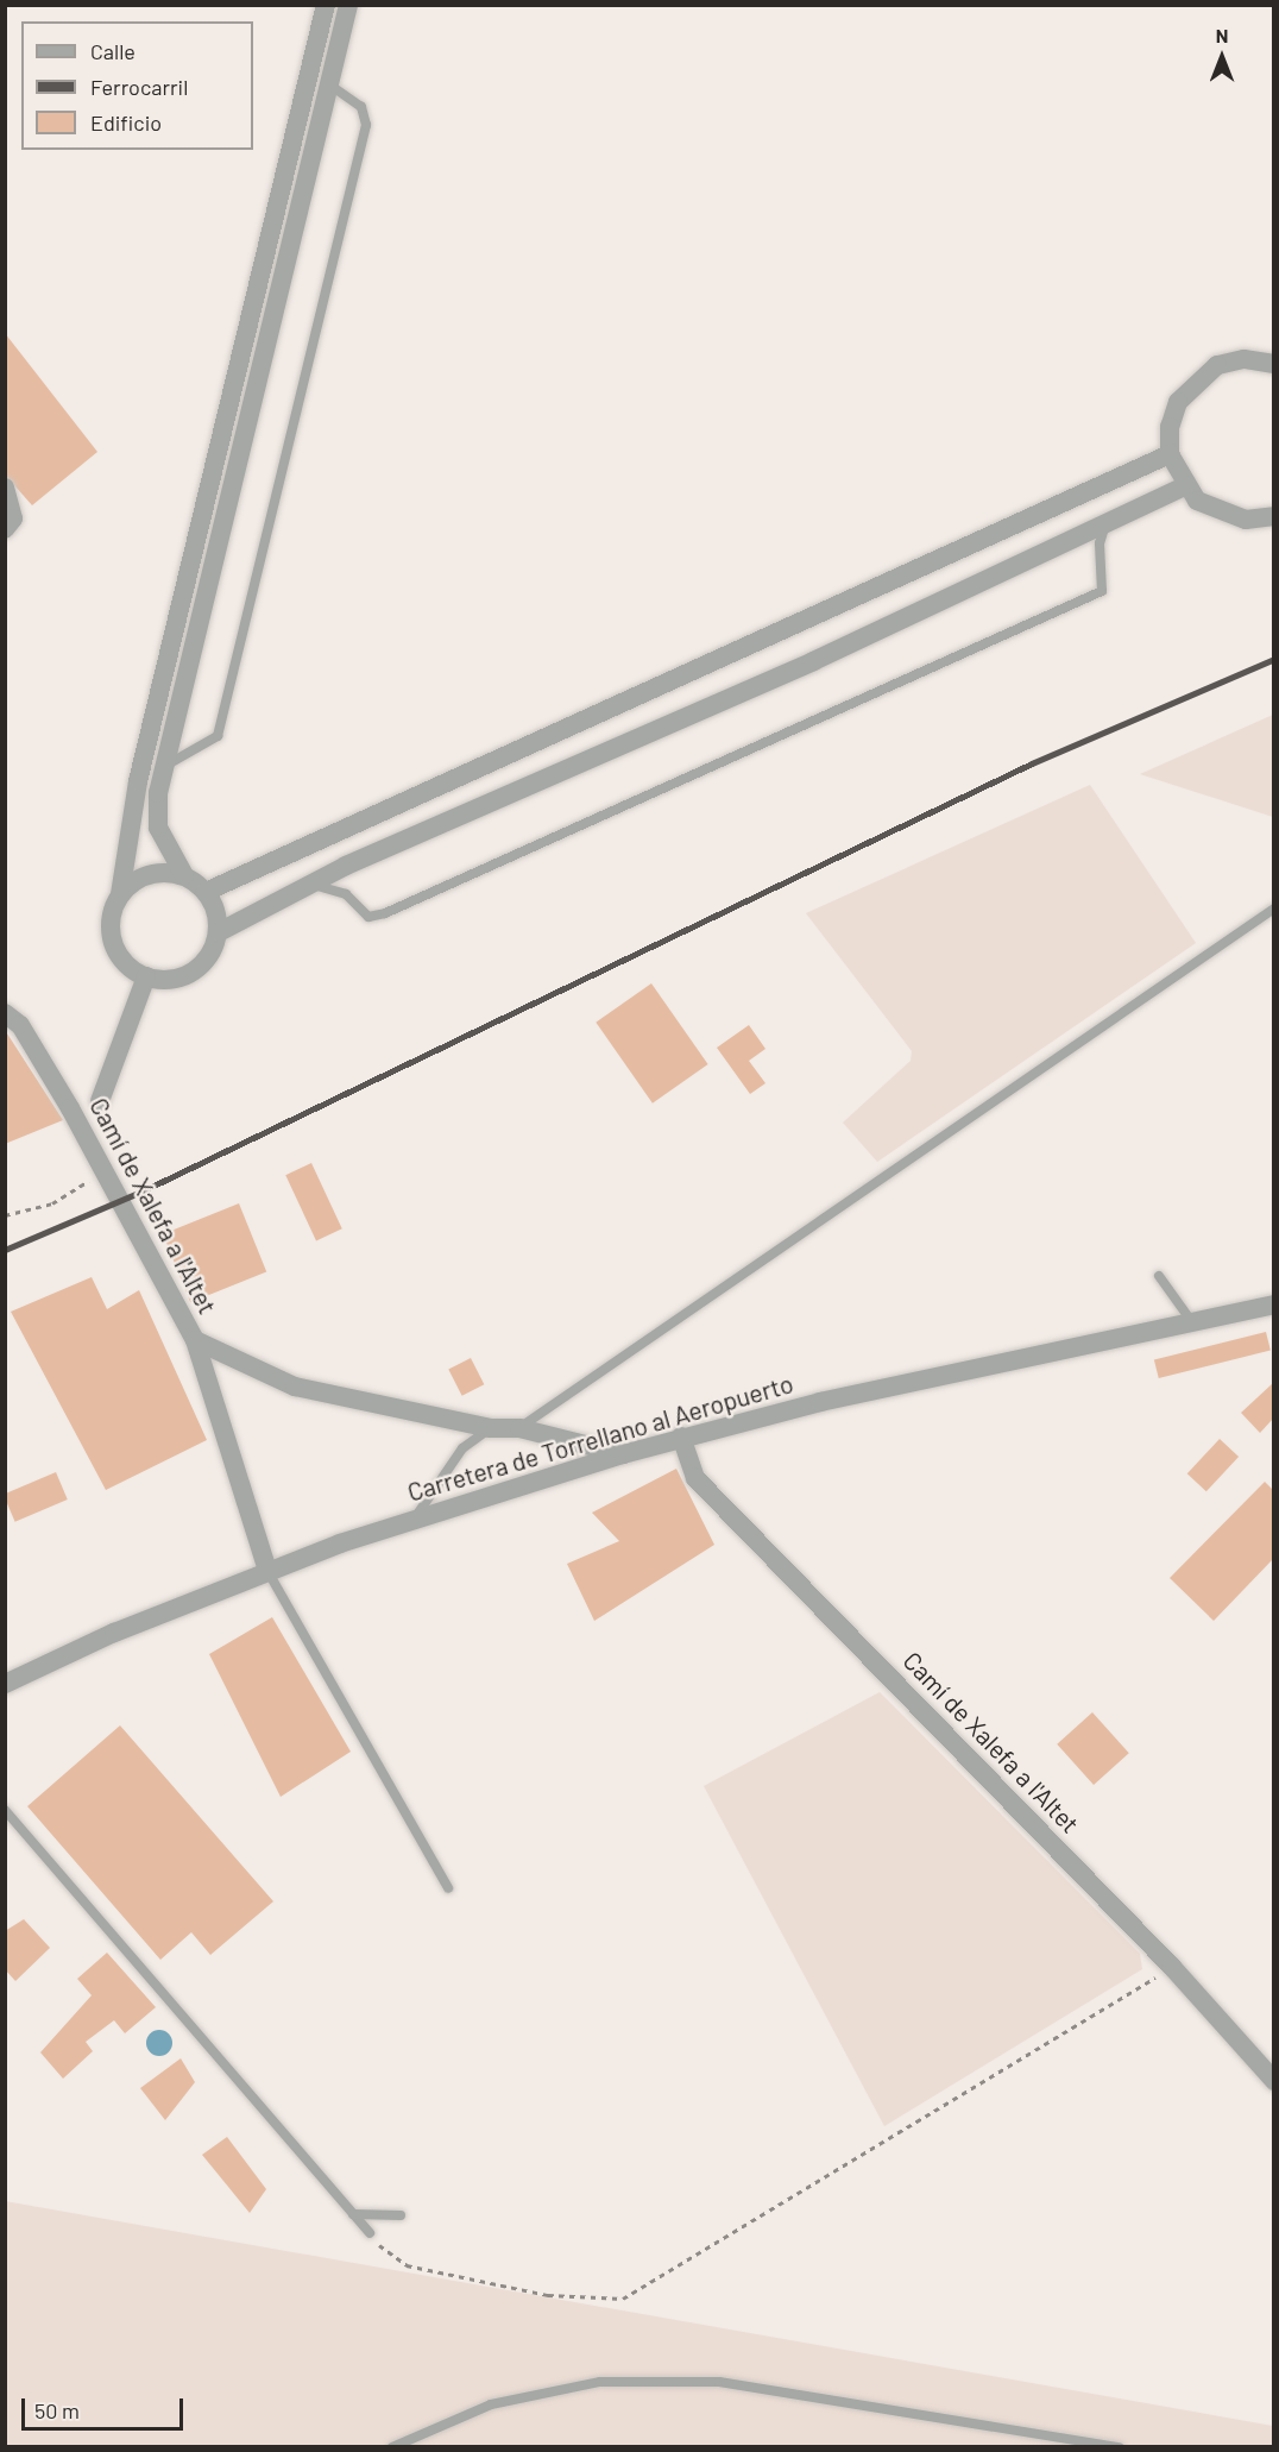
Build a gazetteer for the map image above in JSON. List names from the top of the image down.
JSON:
{
  "streets": {
    "street": ["Camí de Xalefa a l'Altet", "Carretera de Torrellano al Aeropuerto"]
  },
  "crossings": [
    ["Camí de Xalefa a l'Altet", "Carretera de Torrellano al Aeropuerto"]
  ],
  "legend": ["Calle", "Ferrocarril", "Edificio"],
  "scale_bar": "50 m",
  "north": "top"
}
